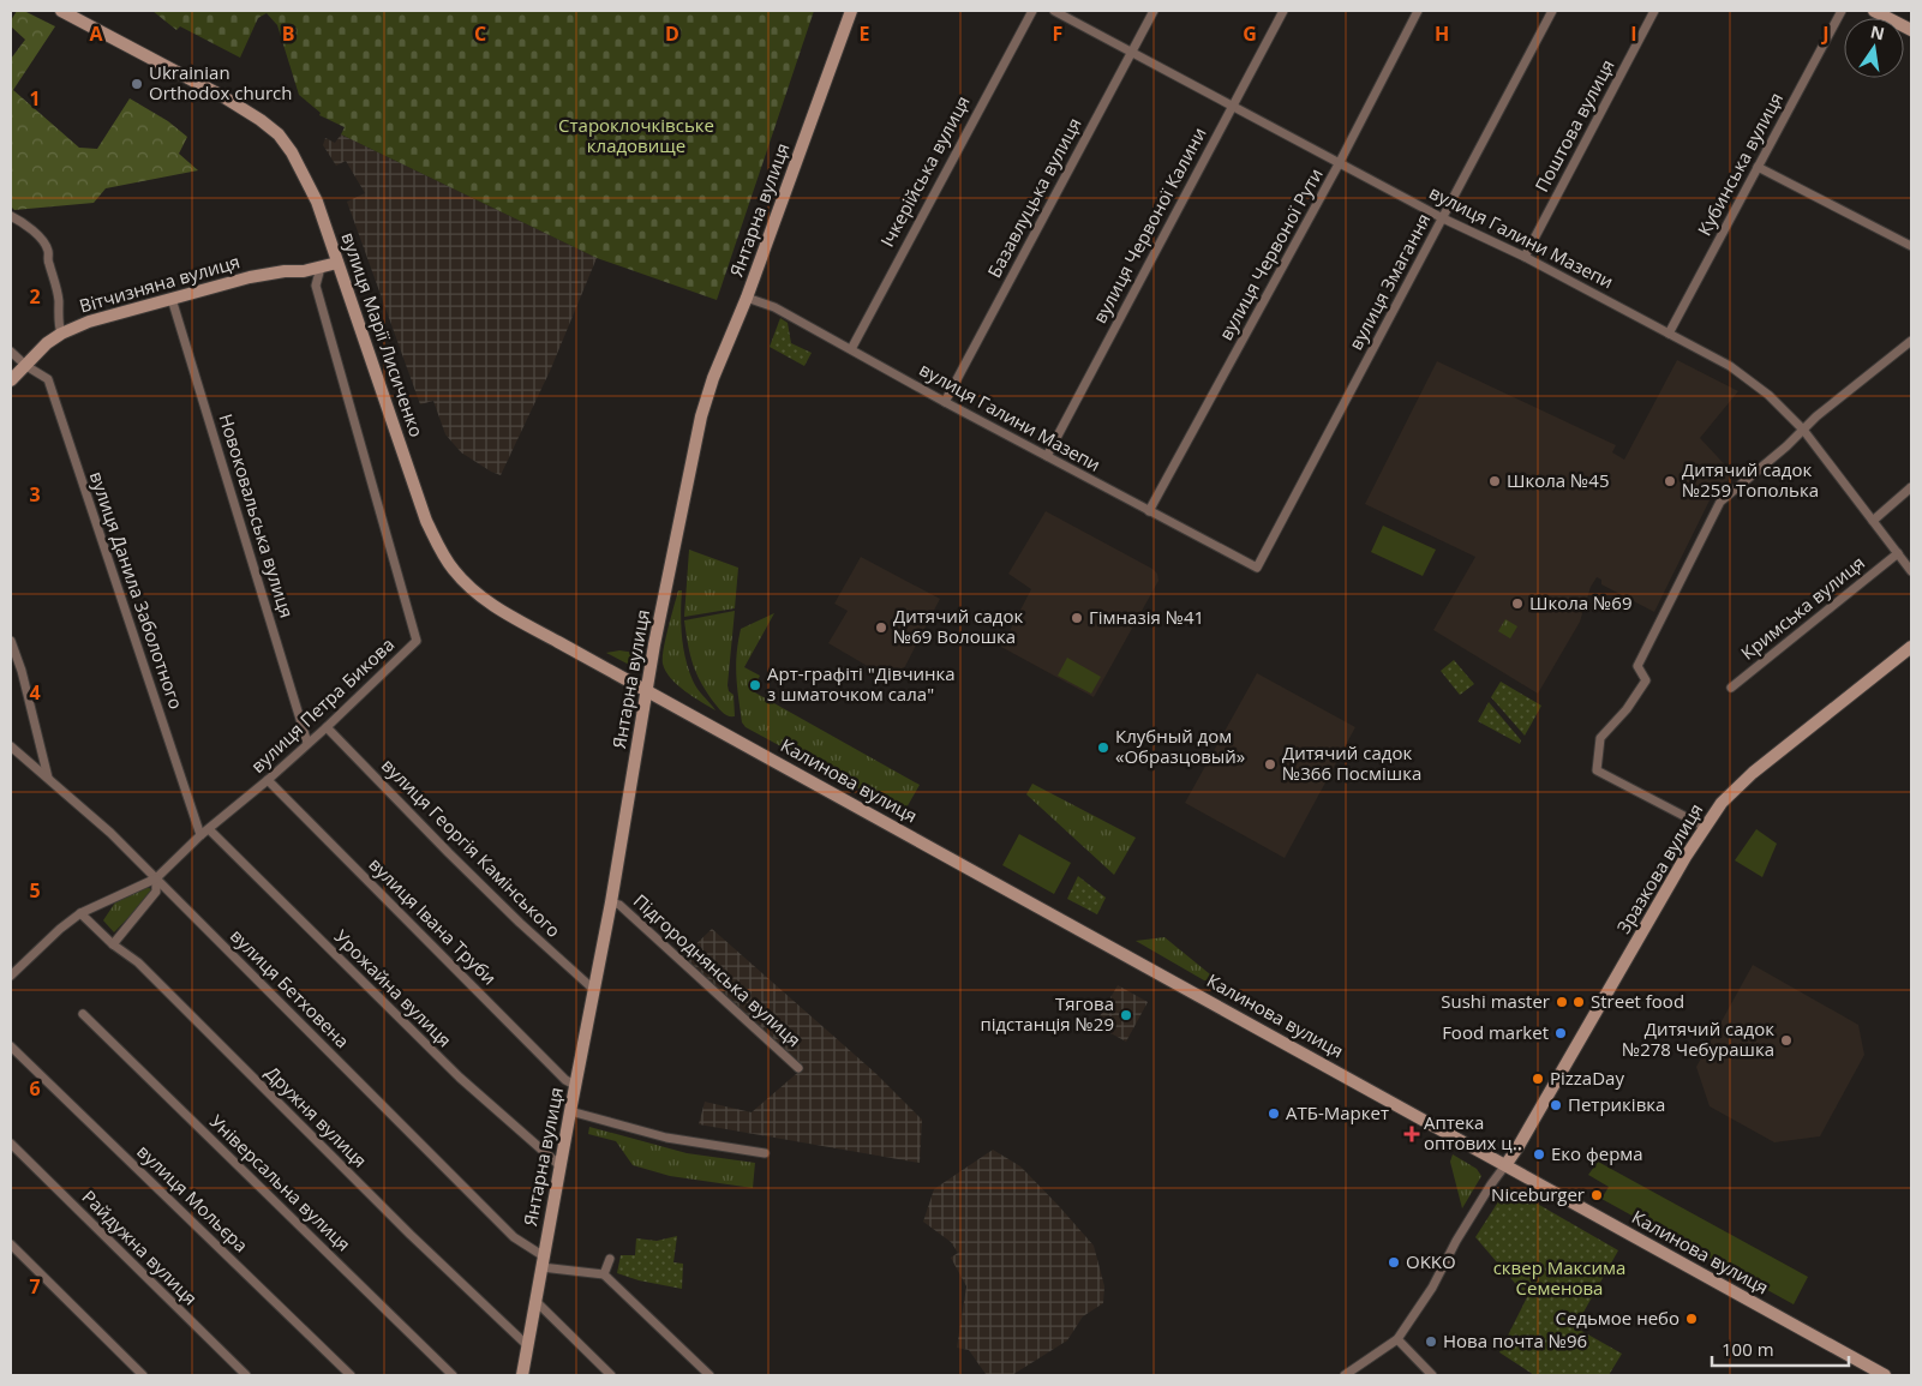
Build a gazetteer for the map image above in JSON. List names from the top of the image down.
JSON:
{
  "streets": {
    "main road": [
      "Янтарна вулиця",
      "Вітчизняна вулиця",
      "вулиця Марії Лисиченко",
      "Калинова вулиця",
      "Зразкова вулиця"
    ],
    "street": [
      "Поштова вулиця",
      "Кубинська вулиця",
      "Ічкерійська вулиця",
      "Базавлуцька вулиця",
      "вулиця Червоної Калини",
      "вулиця Галини Мазепи",
      "вулиця Червоної Рути",
      "вулиця Змагання",
      "Новоковальська вулиця",
      "вулиця Данила Заболотного",
      "Кримська вулиця",
      "вулиця Петра Бикова",
      "вулиця Георгія Камінського",
      "вулиця Івана Труби",
      "Підгороднянська вулиця",
      "вулиця Бетховена",
      "Урожайна вулиця",
      "Дружня вулиця",
      "Універсальна вулиця",
      "вулиця Мольєра",
      "Райдужна вулиця"
    ]
  },
  "crossings": [
    ["Поштова вулиця", "вулиця Галини Мазепи"],
    ["Кубинська вулиця", "вулиця Галини Мазепи"],
    ["Ічкерійська вулиця", "вулиця Галини Мазепи"],
    ["Базавлуцька вулиця", "вулиця Галини Мазепи"],
    ["Янтарна вулиця", "вулиця Галини Мазепи"],
    ["Янтарна вулиця", "вулиця Марії Лисиченко"],
    ["Янтарна вулиця", "Калинова вулиця"],
    ["Янтарна вулиця", "вулиця Георгія Камінського"],
    ["Янтарна вулиця", "вулиця Івана Труби"],
    ["Янтарна вулиця", "Підгороднянська вулиця"],
    ["Янтарна вулиця", "вулиця Бетховена"],
    ["Янтарна вулиця", "Урожайна вулиця"],
    ["Янтарна вулиця", "Дружня вулиця"],
    ["вулиця Червоної Калини", "вулиця Галини Мазепи"],
    ["вулиця Галини Мазепи", "вулиця Червоної Рути"],
    ["вулиця Галини Мазепи", "вулиця Змагання"],
    ["вулиця Галини Мазепи", "Кримська вулиця"],
    ["Вітчизняна вулиця", "вулиця Марії Лисиченко"],
    ["Вітчизняна вулиця", "Новоковальська вулиця"],
    ["Вітчизняна вулиця", "вулиця Данила Заболотного"],
    ["Вітчизняна вулиця", "вулиця Петра Бикова"],
    ["вулиця Марії Лисиченко", "Калинова вулиця"],
    ["Новоковальська вулиця", "вулиця Петра Бикова"],
    ["вулиця Данила Заболотного", "вулиця Петра Бикова"],
    ["вулиця Петра Бикова", "вулиця Георгія Камінського"],
    ["вулиця Петра Бикова", "вулиця Івана Труби"],
    ["вулиця Петра Бикова", "вулиця Бетховена"],
    ["вулиця Петра Бикова", "Урожайна вулиця"],
    ["вулиця Петра Бикова", "Дружня вулиця"],
    ["Калинова вулиця", "Зразкова вулиця"]
  ],
  "parks": ["Староклочківське кладовище", "сквер Максима Семенова"],
  "places": {
    "other": [
      "Ukrainian Orthodox church",
      "Школа №45",
      "Дитячий садок №259 Тополька",
      "Школа №69",
      "Гімназія №41",
      "Дитячий садок №69 Волошка",
      "Арт-графіті \"Дівчинка з шматочком сала\"",
      "Клубный дом «Образцовый»",
      "Дитячий садок №366 Посмішка",
      "Sushi master",
      "Street food",
      "Тягова пiдстанцiя №29",
      "Food market",
      "Дитячий садок №278 Чебурашка",
      "PizzaDay",
      "Петриківка",
      "АТБ-Маркет",
      "Еко ферма",
      "Niceburger",
      "OKKO",
      "Седьмое небо",
      "Нова почта №96"
    ],
    "health": ["Аптека оптових ц‥"]
  },
  "scale_bar": "100 m",
  "north": "top",
  "grid": {
    "columns": [
      "A",
      "B",
      "C",
      "D",
      "E",
      "F",
      "G",
      "H",
      "I",
      "J"
    ],
    "rows": [
      "1",
      "2",
      "3",
      "4",
      "5",
      "6",
      "7"
    ]
  }
}
